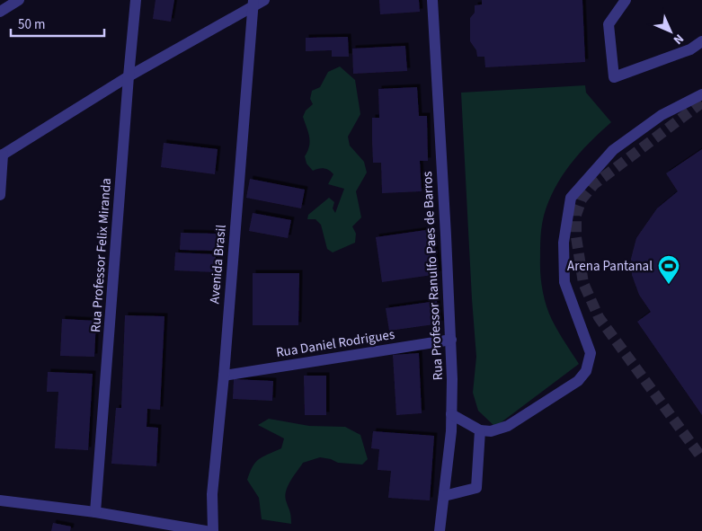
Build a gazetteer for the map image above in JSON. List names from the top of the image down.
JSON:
{
  "streets": {
    "street": [
      "Rua Professor Felix Miranda",
      "Avenida Brasil",
      "Rua Professor Ranulfo Paes de Barros",
      "Rua Daniel Rodrigues"
    ]
  },
  "crossings": [
    ["Avenida Brasil", "Rua Daniel Rodrigues"],
    ["Rua Professor Ranulfo Paes de Barros", "Rua Daniel Rodrigues"]
  ],
  "places": {
    "sports": ["Arena Pantanal"]
  },
  "scale_bar": "50 m",
  "north": "bottom right"
}
